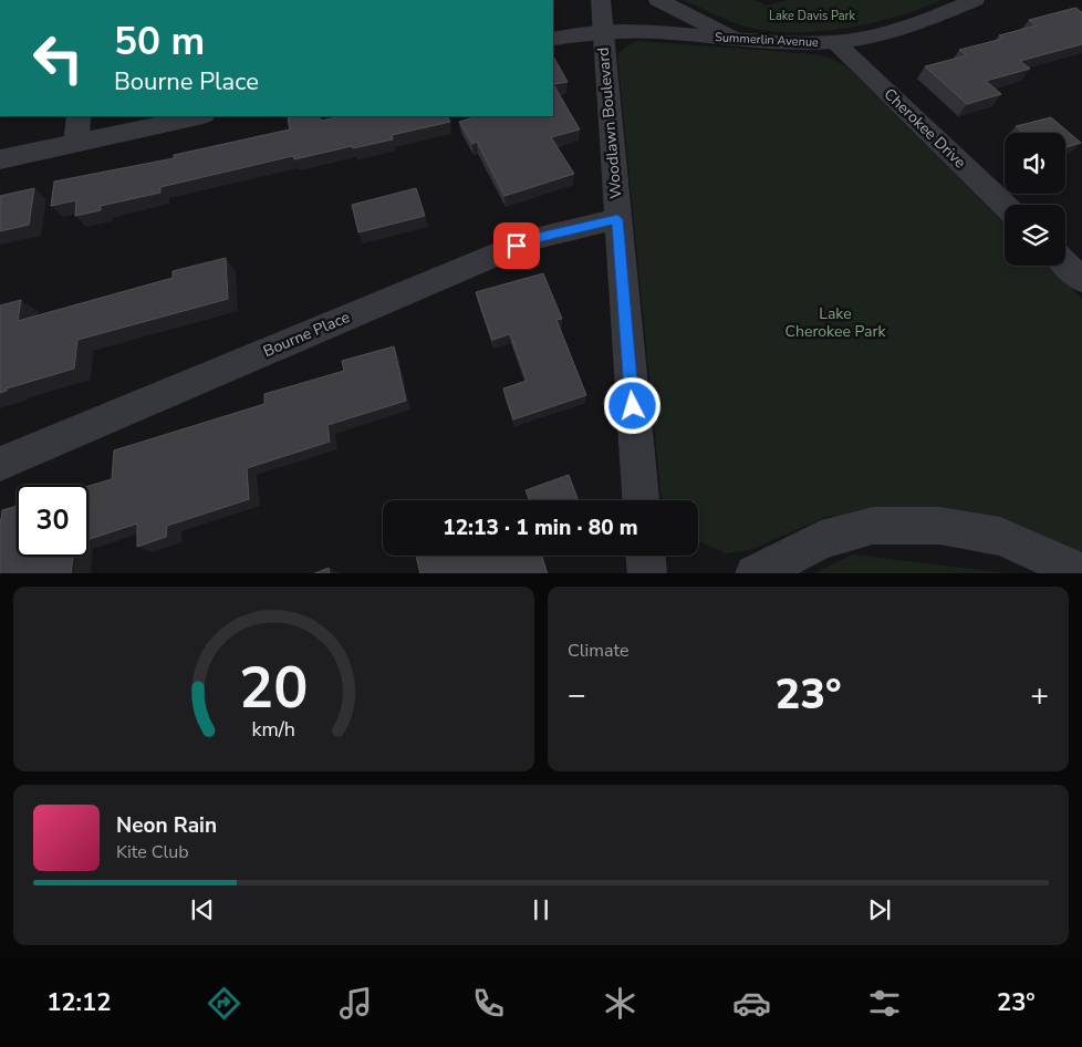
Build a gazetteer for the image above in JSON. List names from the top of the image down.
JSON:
{
  "streets": {
    "street": [
      "Summerlin Avenue",
      "Woodlawn Boulevard",
      "Cherokee Drive",
      "Bourne Place"
    ]
  },
  "crossings": [
    ["Summerlin Avenue", "Woodlawn Boulevard"],
    ["Summerlin Avenue", "Cherokee Drive"],
    ["Woodlawn Boulevard", "Bourne Place"]
  ],
  "parks": ["Lake Davis Park", "Lake Cherokee Park"],
  "page": {
    "turn": ["50 m", "Bourne Place"],
    "limit": "30",
    "trip": "12:13 · 1 min · 80 m",
    "tile": "Climate",
    "heat": ["−", "23°", "+"],
    "song": ["Neon Rain", "Kite Club"],
    "tabs": ["12:12", "23°"],
    "gauge": ["20", "km/h"]
  }
}
